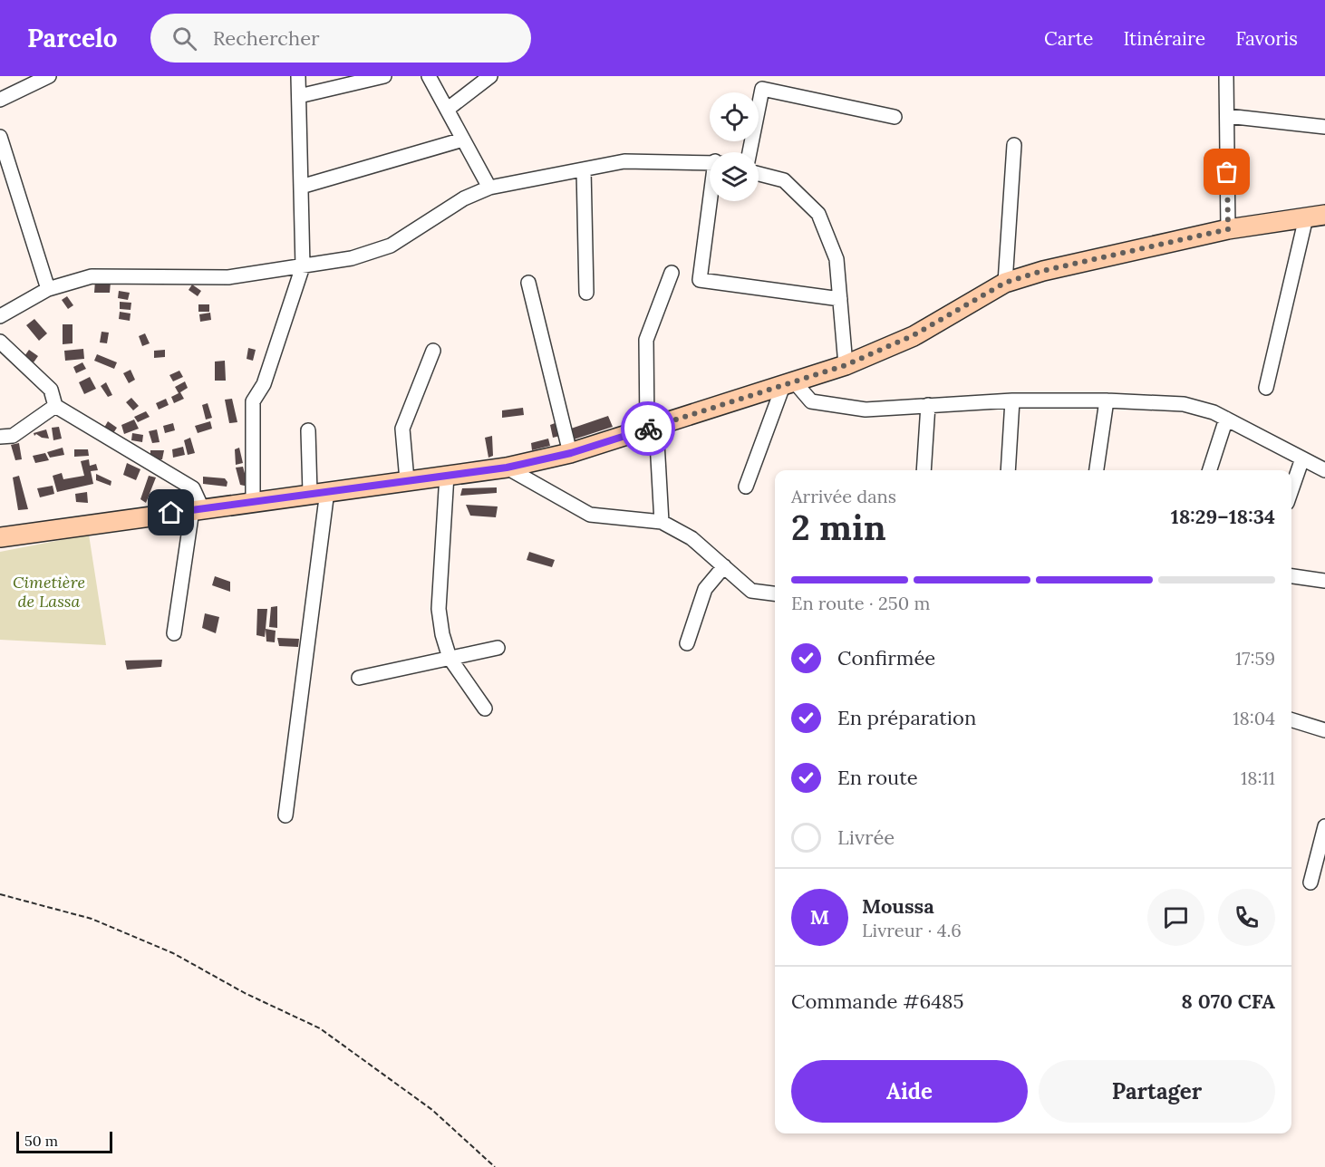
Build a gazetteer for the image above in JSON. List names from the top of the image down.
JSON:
{
  "parks": ["Cimetière de Lassa"],
  "scale_bar": "50 m",
  "page": {
    "header": "Parcelo",
    "search": "Rechercher",
    "nav": ["Carte", "Itinéraire", "Favoris"],
    "heading": ["2 min", "Arrivée dans", "18:29–18:34"],
    "panel": [
      "Moussa",
      "Livreur · 4.6",
      "Commande #6485",
      "8 070 CFA"
    ],
    "bar": "En route · 250 m",
    "list": [
      ["Confirmée", "17:59"],
      ["En préparation", "18:04"],
      ["En route", "18:11"],
      "Livrée"
    ],
    "round": "M",
    "buttons": ["Aide", "Partager"],
    "scale": "50 m"
  }
}
